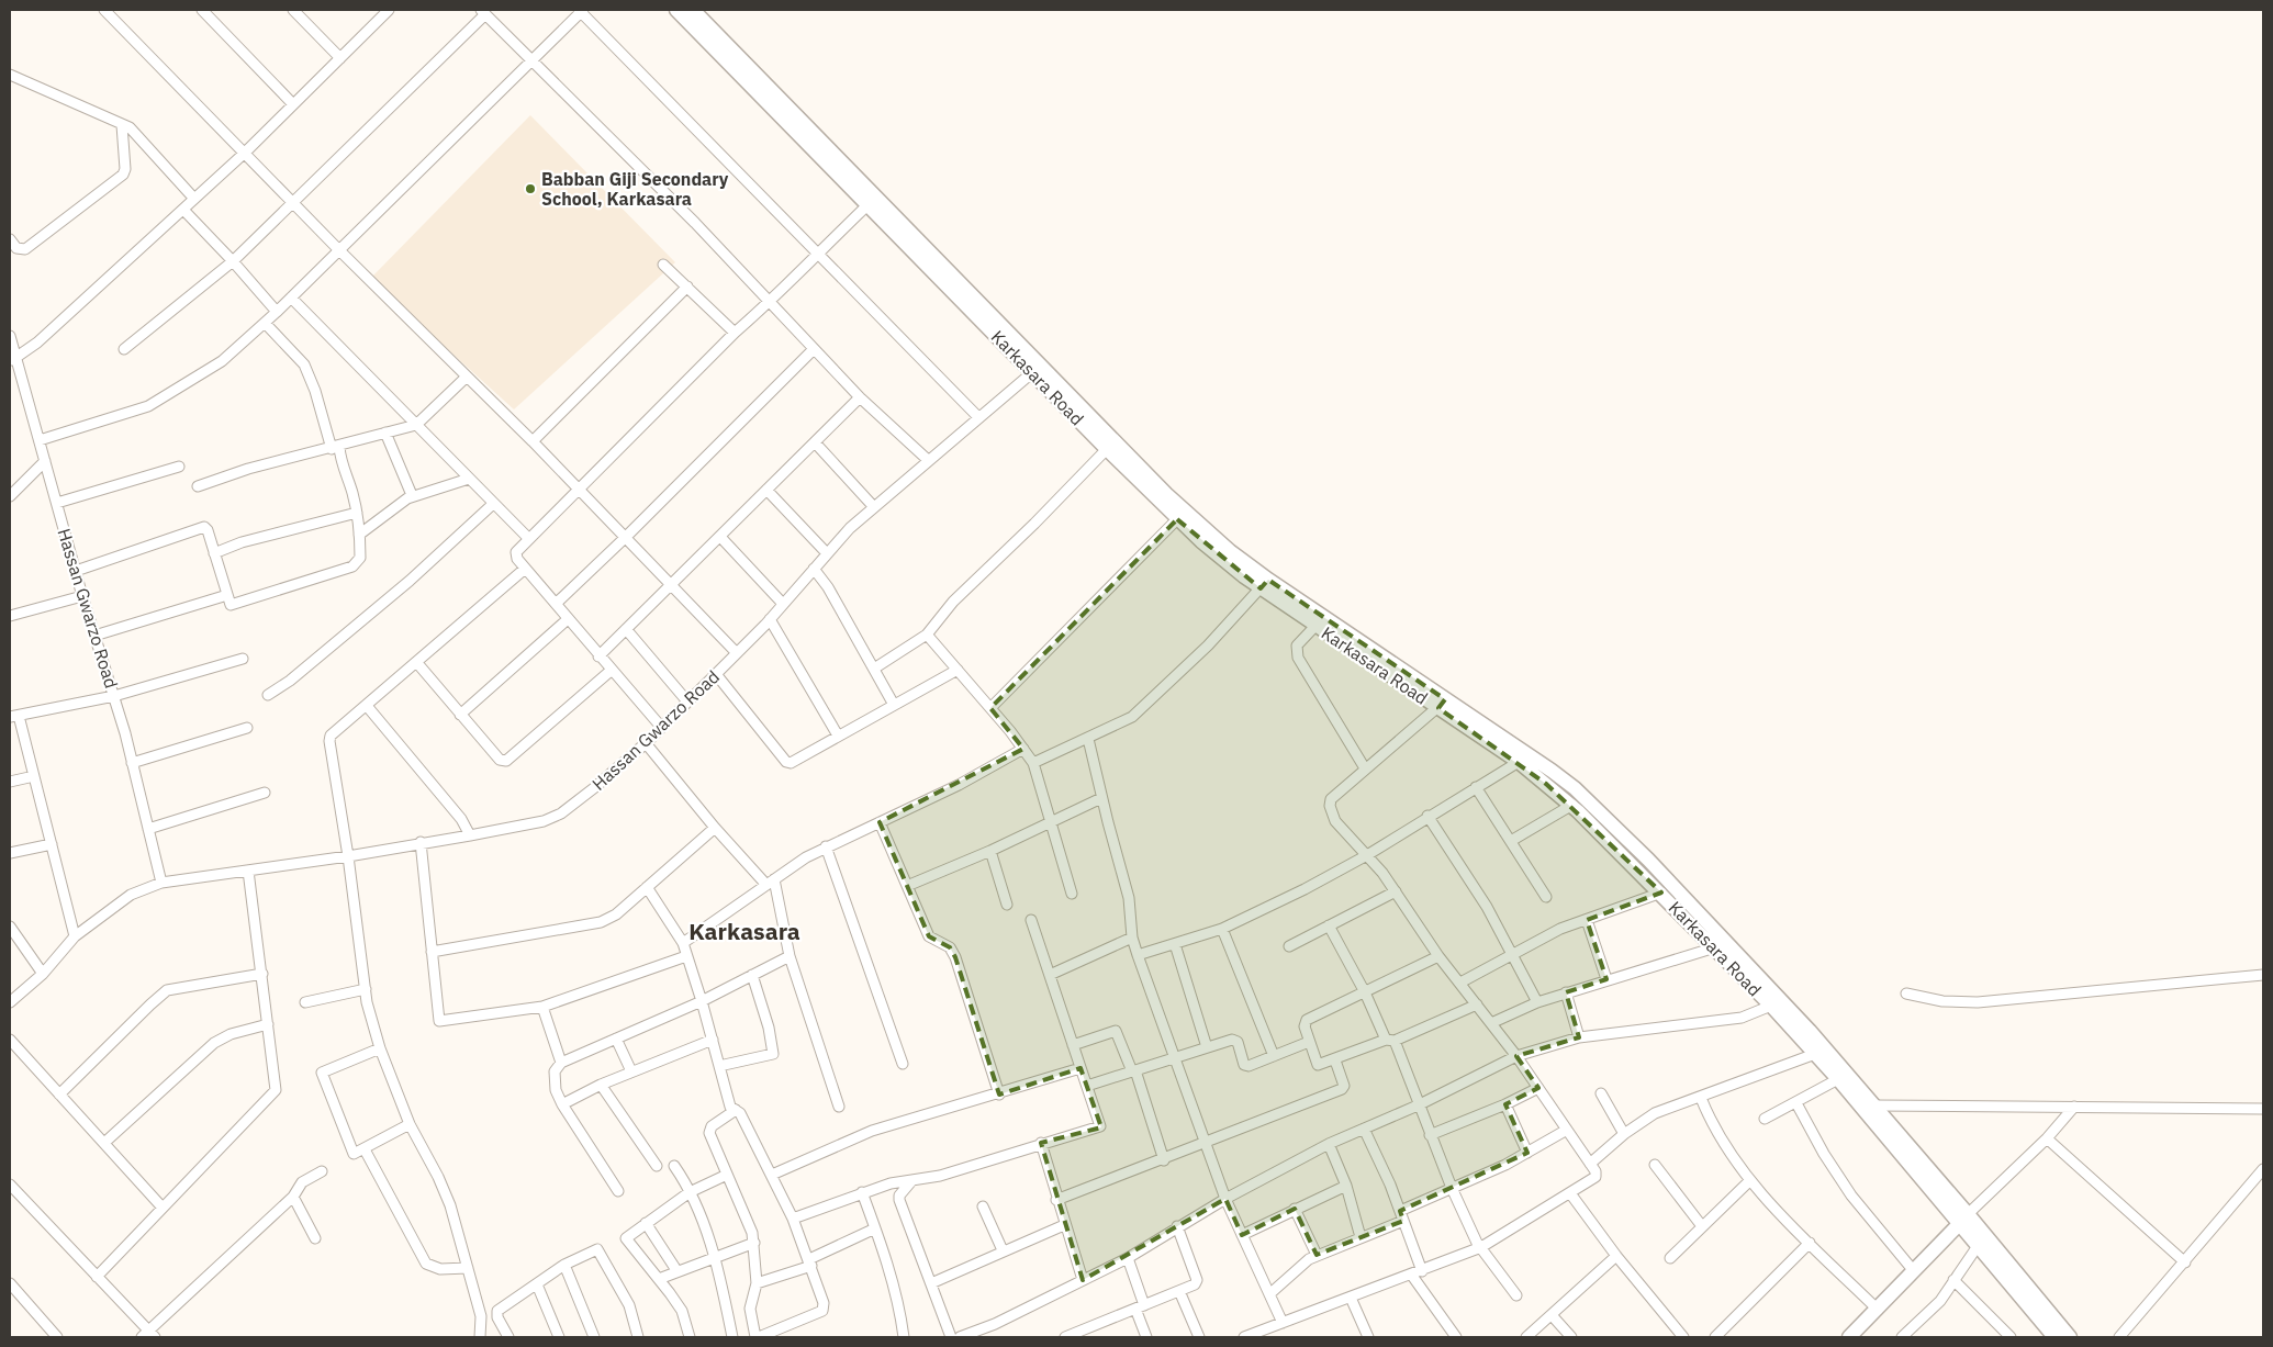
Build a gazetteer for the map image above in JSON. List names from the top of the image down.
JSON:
{
  "streets": {
    "main road": ["Karkasara Road"],
    "street": ["Hassan Gwarzo Road"]
  },
  "crossings": [
    ["Karkasara Road", "Hassan Gwarzo Road"]
  ],
  "districts": ["Karkasara"],
  "places": ["Babban Giji Secondary School, Karkasara"]
}
